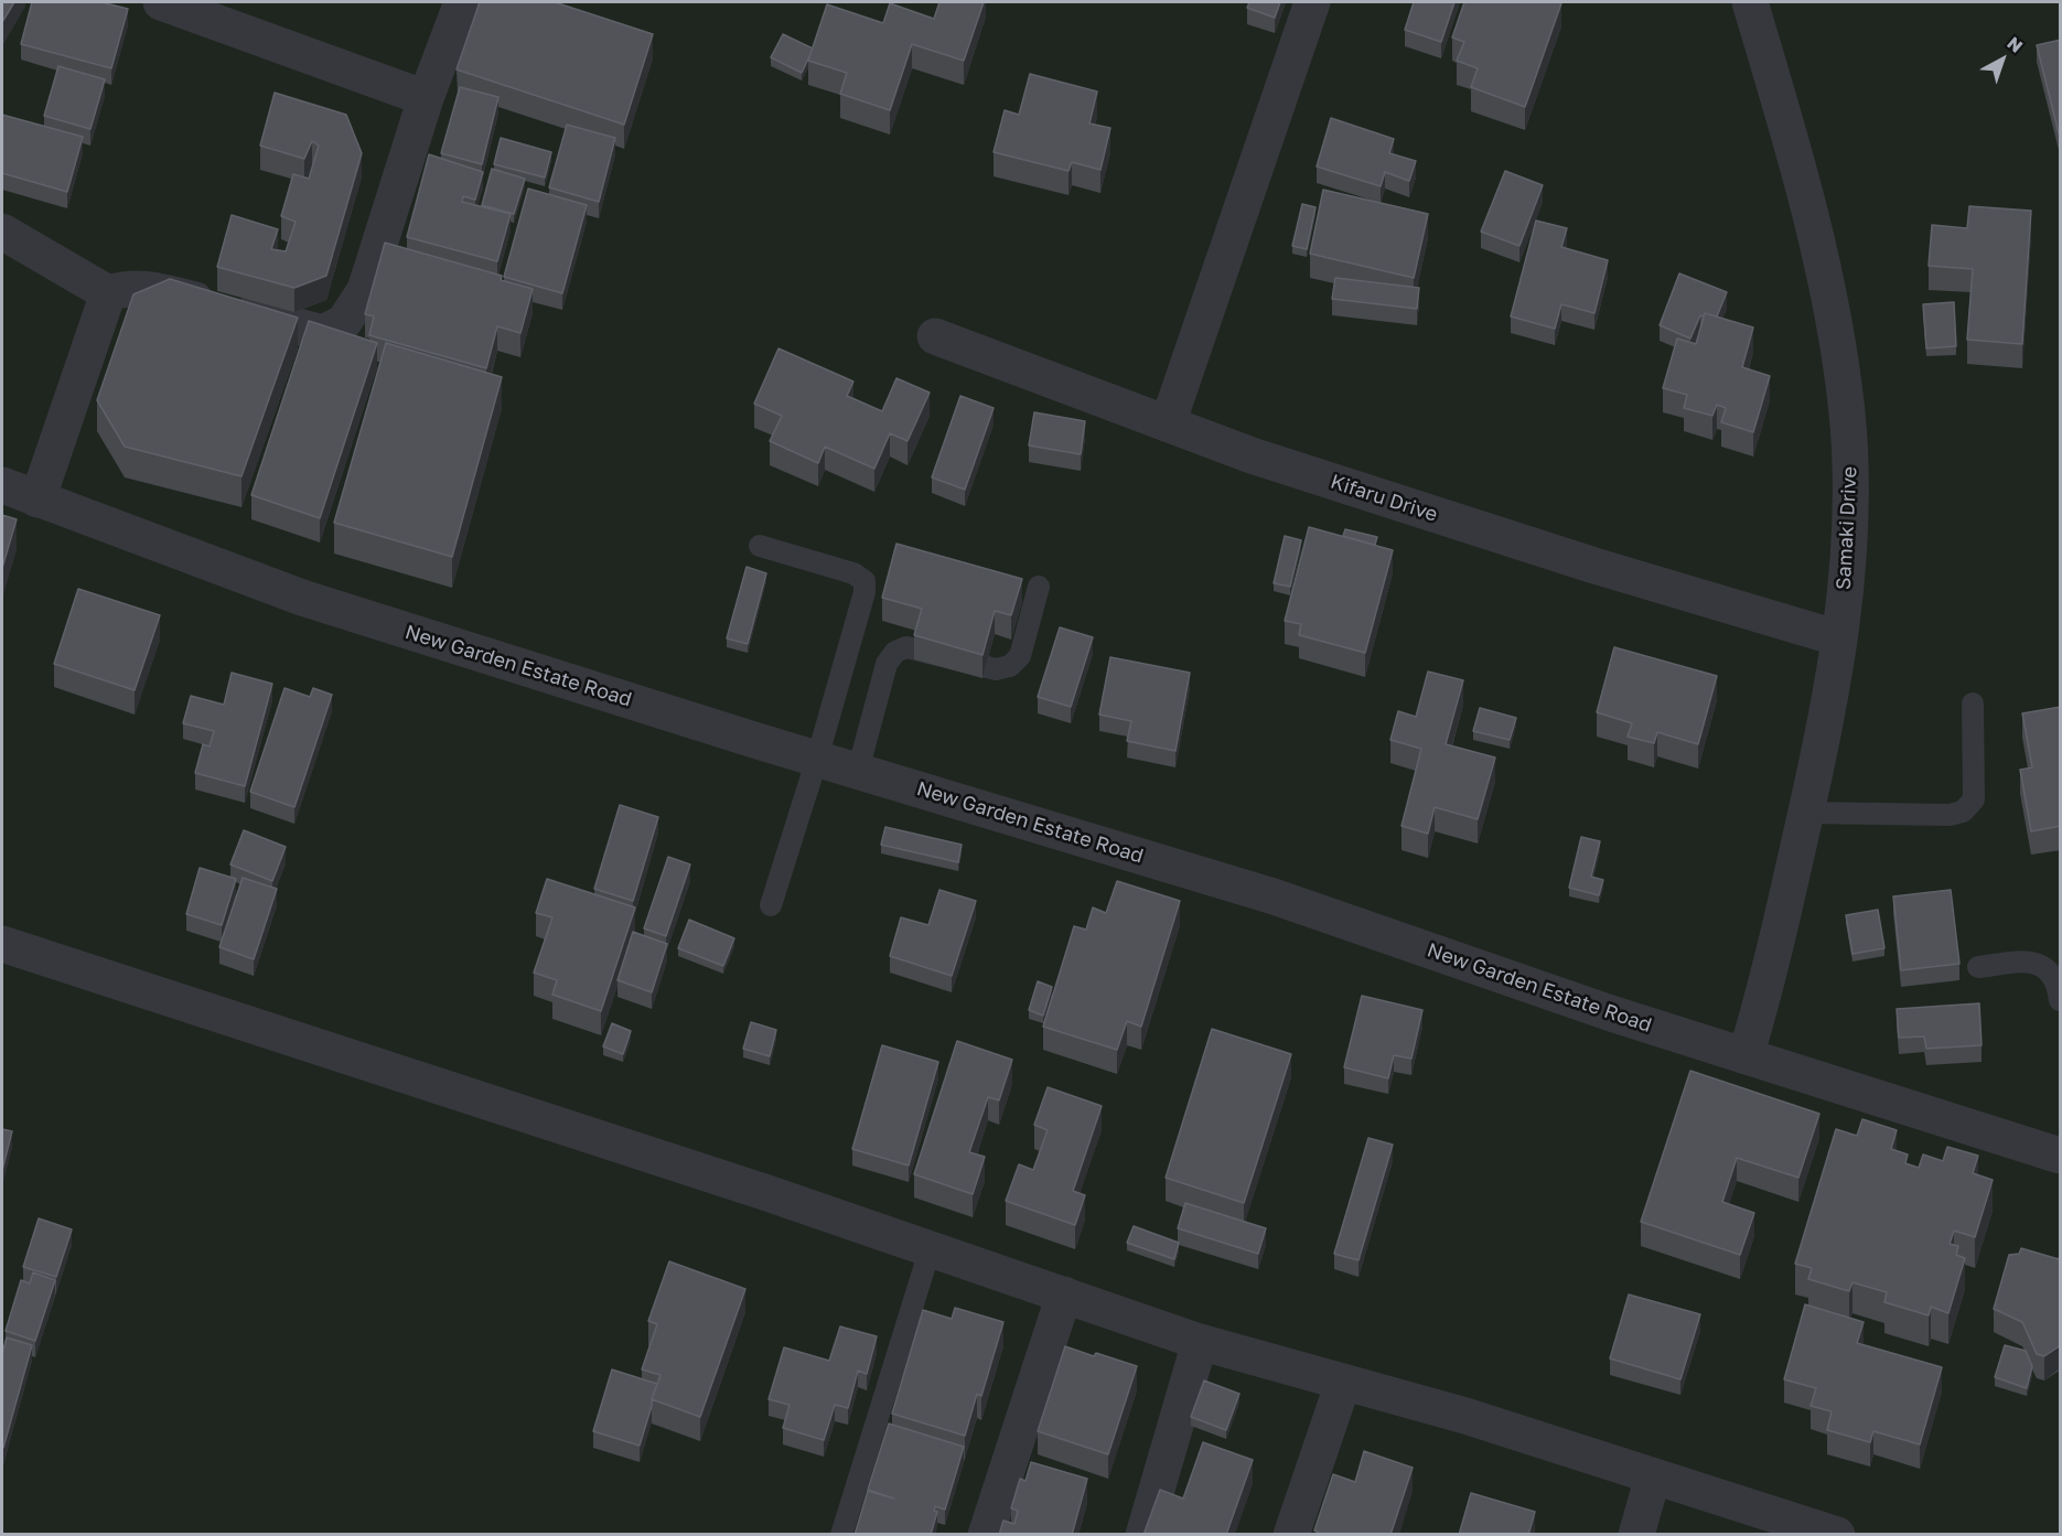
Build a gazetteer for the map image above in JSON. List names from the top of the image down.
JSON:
{
  "streets": {
    "street": ["Kifaru Drive", "Samaki Drive", "New Garden Estate Road"]
  },
  "crossings": [
    ["Kifaru Drive", "Samaki Drive"],
    ["Samaki Drive", "New Garden Estate Road"]
  ],
  "north": "top right"
}
